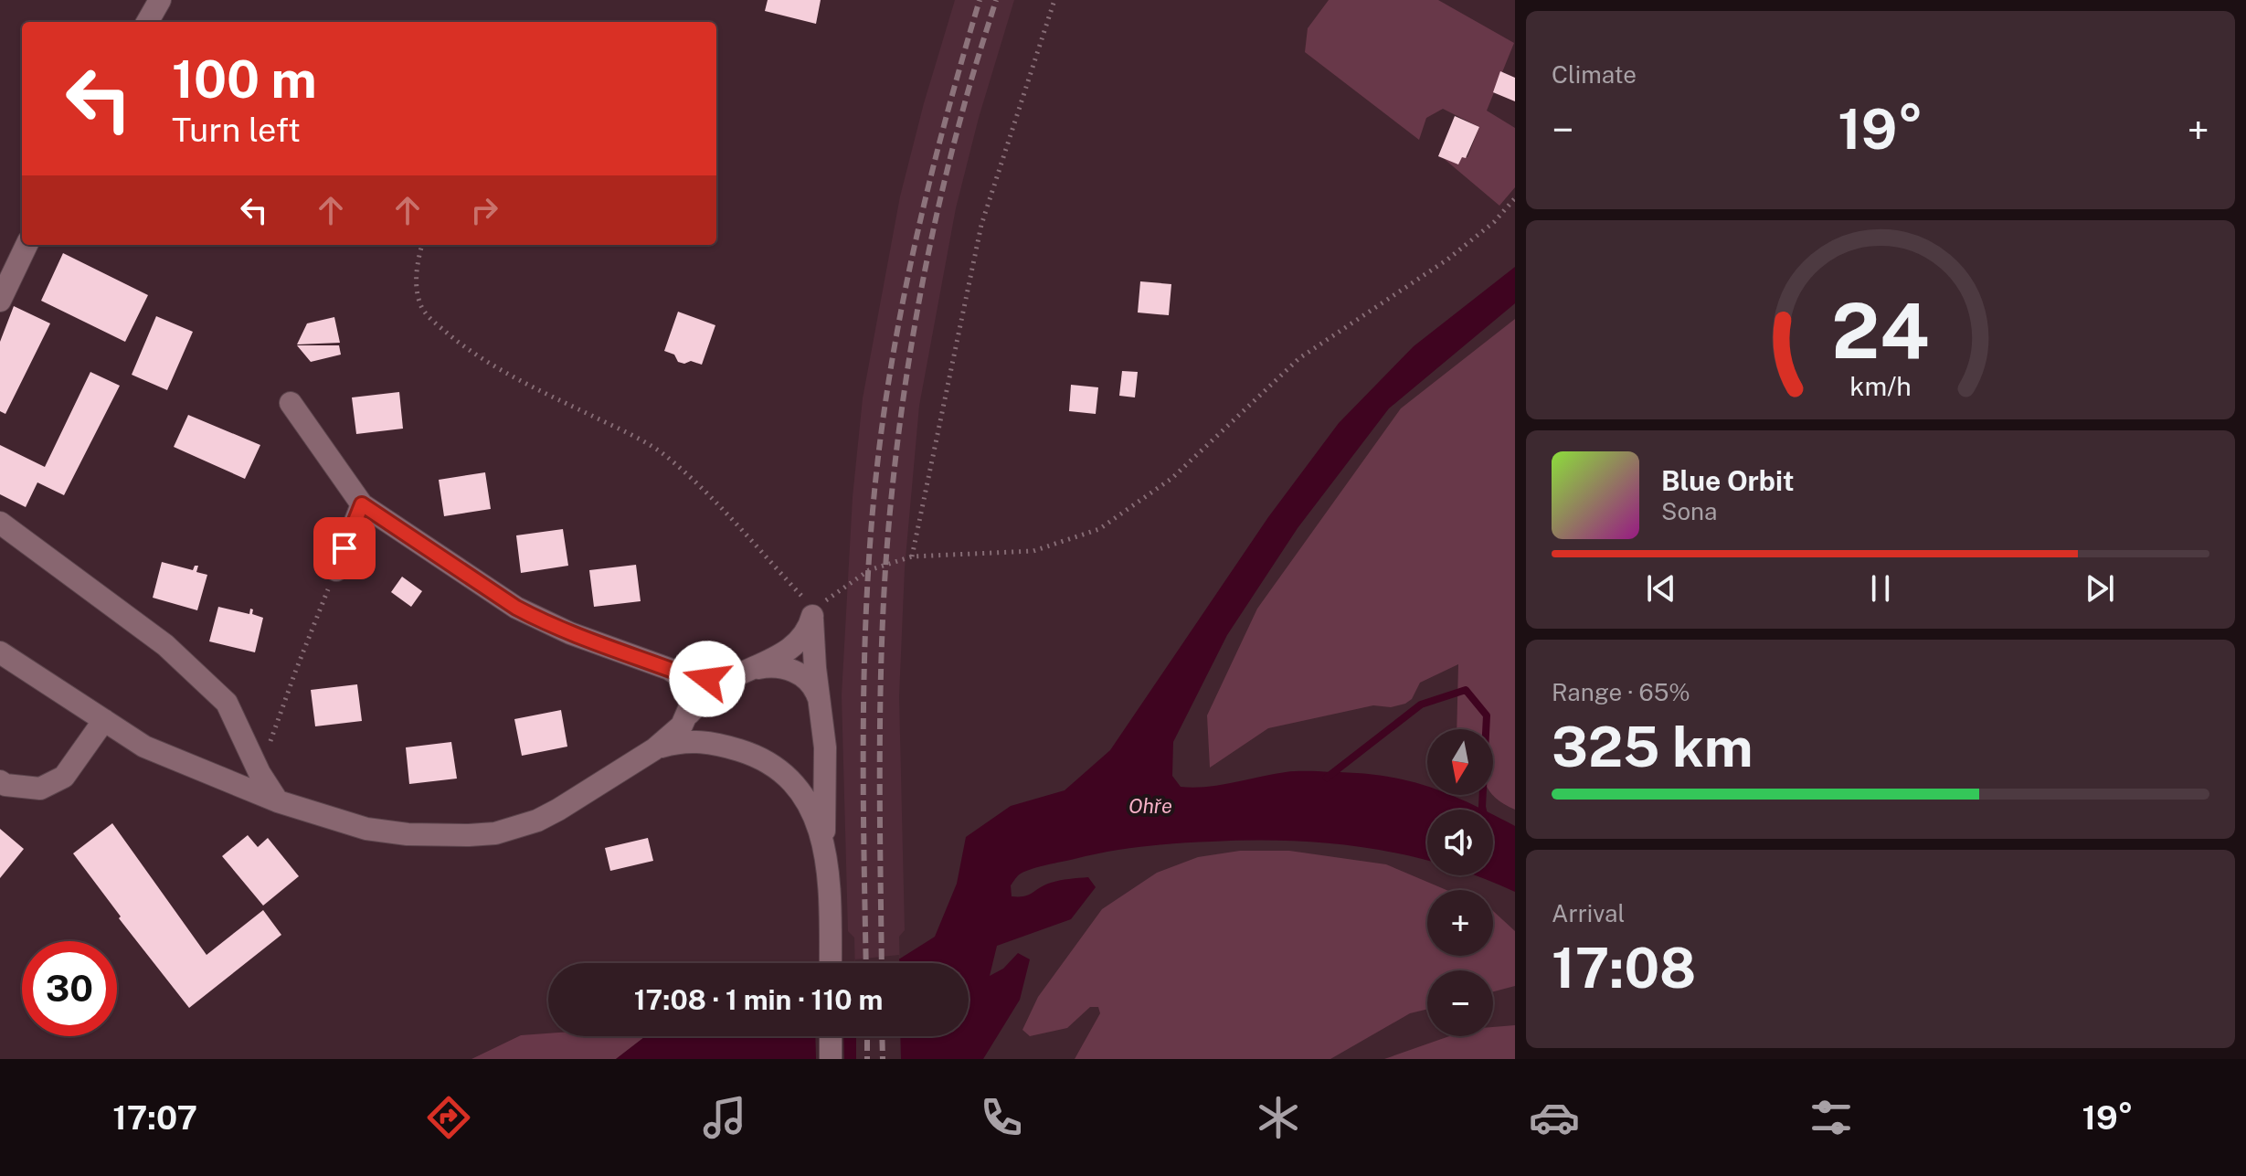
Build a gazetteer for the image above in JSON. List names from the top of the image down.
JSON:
{
  "water": ["Ohře"],
  "north": "bottom",
  "page": {
    "tile": [
      "Climate",
      ["Range · 65%", "325 km"],
      ["Arrival", "17:08"]
    ],
    "turn": ["100 m", "Turn left"],
    "heat": ["−", "19°", "+"],
    "song": ["Blue Orbit", "Sona"],
    "map_buttons": ["+", "−"],
    "limit": "30",
    "trip": "17:08 · 1 min · 110 m",
    "tabs": ["17:07", "19°"],
    "gauge": ["24", "km/h"]
  }
}
